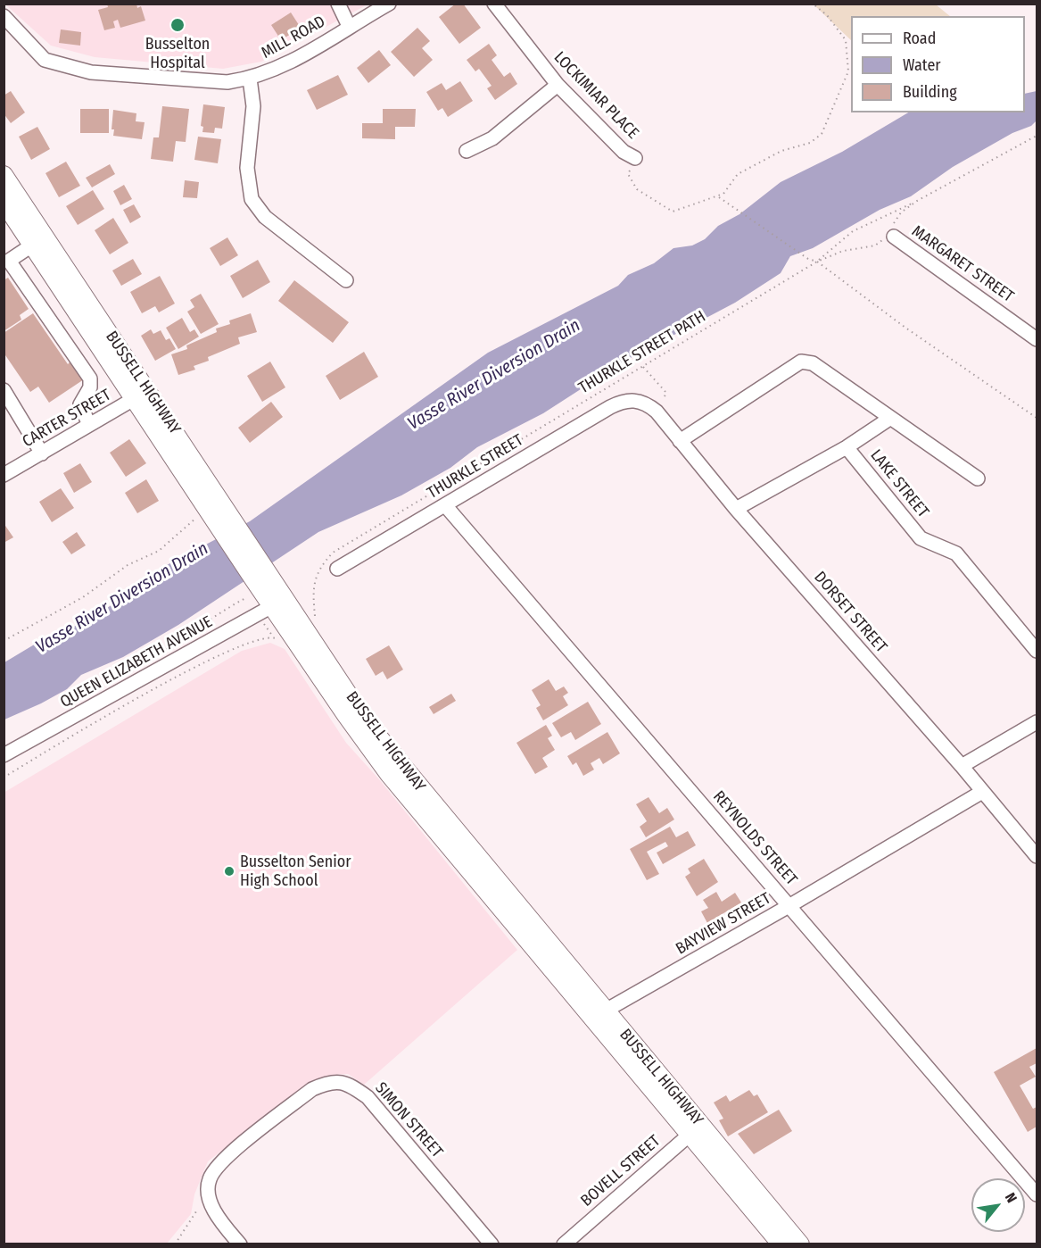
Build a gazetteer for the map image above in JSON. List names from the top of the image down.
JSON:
{
  "streets": {
    "main road": ["BUSSELL HIGHWAY"],
    "street": [
      "MILL ROAD",
      "LOCKIMIAR PLACE",
      "MARGARET STREET",
      "CARTER STREET",
      "THURKLE STREET",
      "LAKE STREET",
      "DORSET STREET",
      "QUEEN ELIZABETH AVENUE",
      "REYNOLDS STREET",
      "BAYVIEW STREET",
      "SIMON STREET",
      "BOVELL STREET"
    ],
    "path": ["THURKLE STREET PATH"]
  },
  "crossings": [
    ["MARGARET STREET", "THURKLE STREET PATH"],
    ["THURKLE STREET PATH", "BUSSELL HIGHWAY"],
    ["BUSSELL HIGHWAY", "CARTER STREET"],
    ["BUSSELL HIGHWAY", "QUEEN ELIZABETH AVENUE"],
    ["BUSSELL HIGHWAY", "BAYVIEW STREET"],
    ["BUSSELL HIGHWAY", "BOVELL STREET"],
    ["THURKLE STREET", "DORSET STREET"],
    ["THURKLE STREET", "REYNOLDS STREET"],
    ["DORSET STREET", "BAYVIEW STREET"],
    ["REYNOLDS STREET", "BAYVIEW STREET"]
  ],
  "water": ["Vasse River Diversion Drain"],
  "places": ["Busselton Hospital", "Busselton Senior High School"],
  "legend": ["Road", "Water", "Building"],
  "north": "top right"
}
